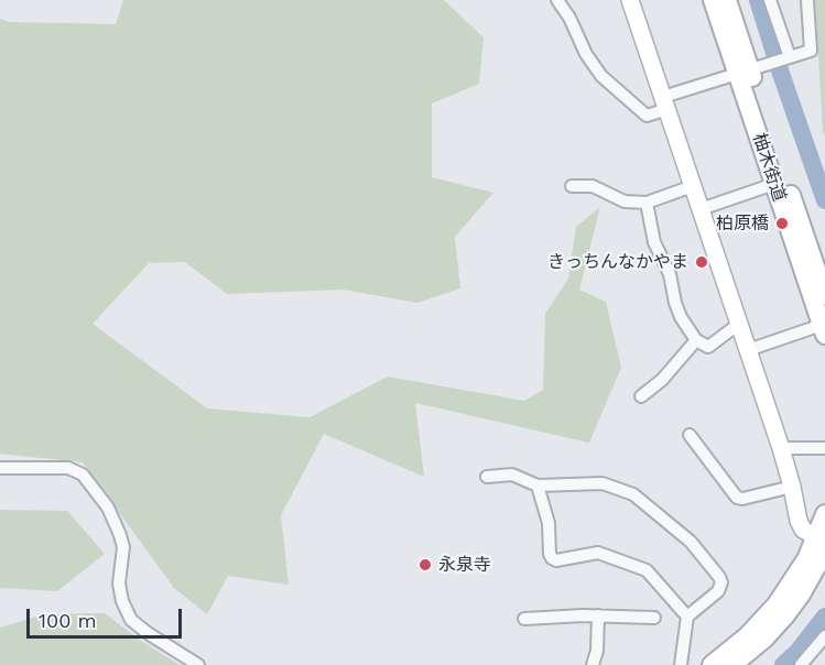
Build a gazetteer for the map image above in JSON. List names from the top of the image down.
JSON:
{
  "streets": {
    "main road": ["柚木街道"]
  },
  "places": ["柏原橋", "きっちんなかやま", "永泉寺"],
  "scale_bar": "100 m"
}
